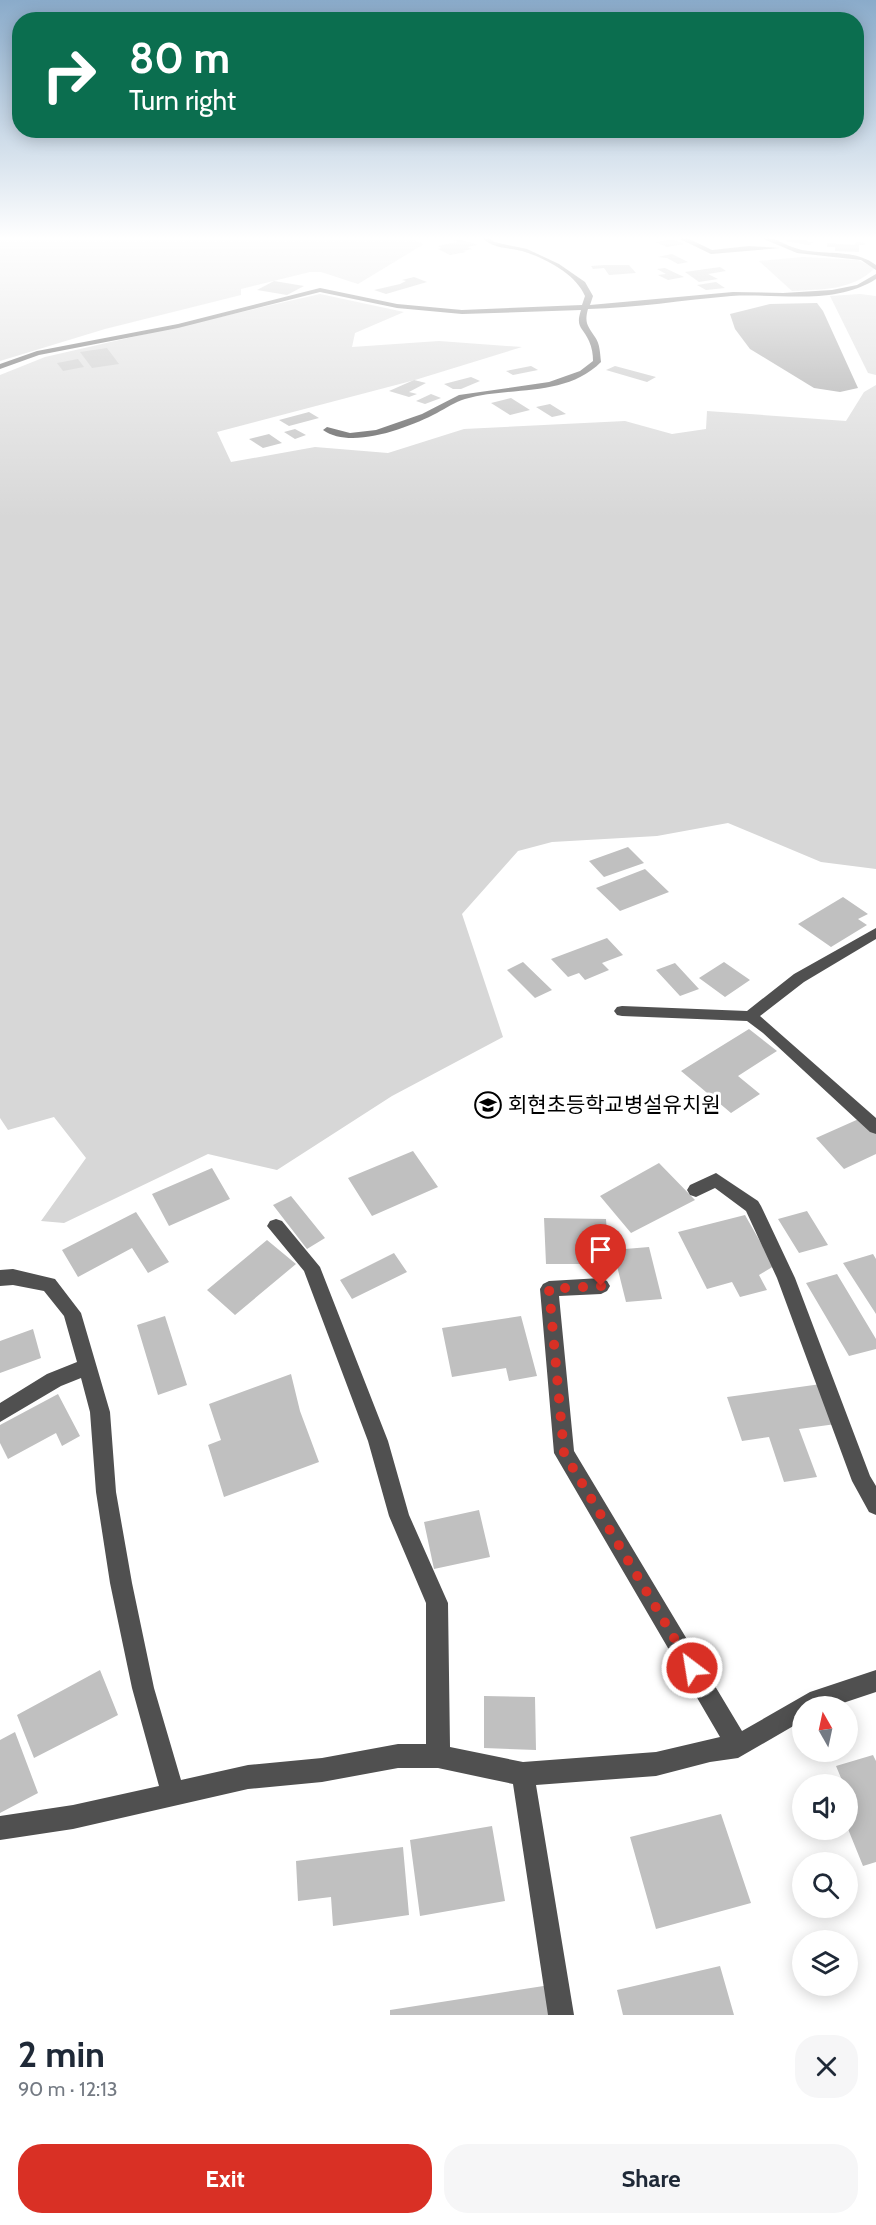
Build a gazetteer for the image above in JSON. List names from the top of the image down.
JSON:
{
  "places": {
    "school or university": ["회현초등학교병설유치원"]
  },
  "north": "top",
  "page": {
    "turn": ["80 m", "Turn right"],
    "heading": ["2 min", "90 m · 12:13"],
    "buttons": ["Exit", "Share"]
  }
}
